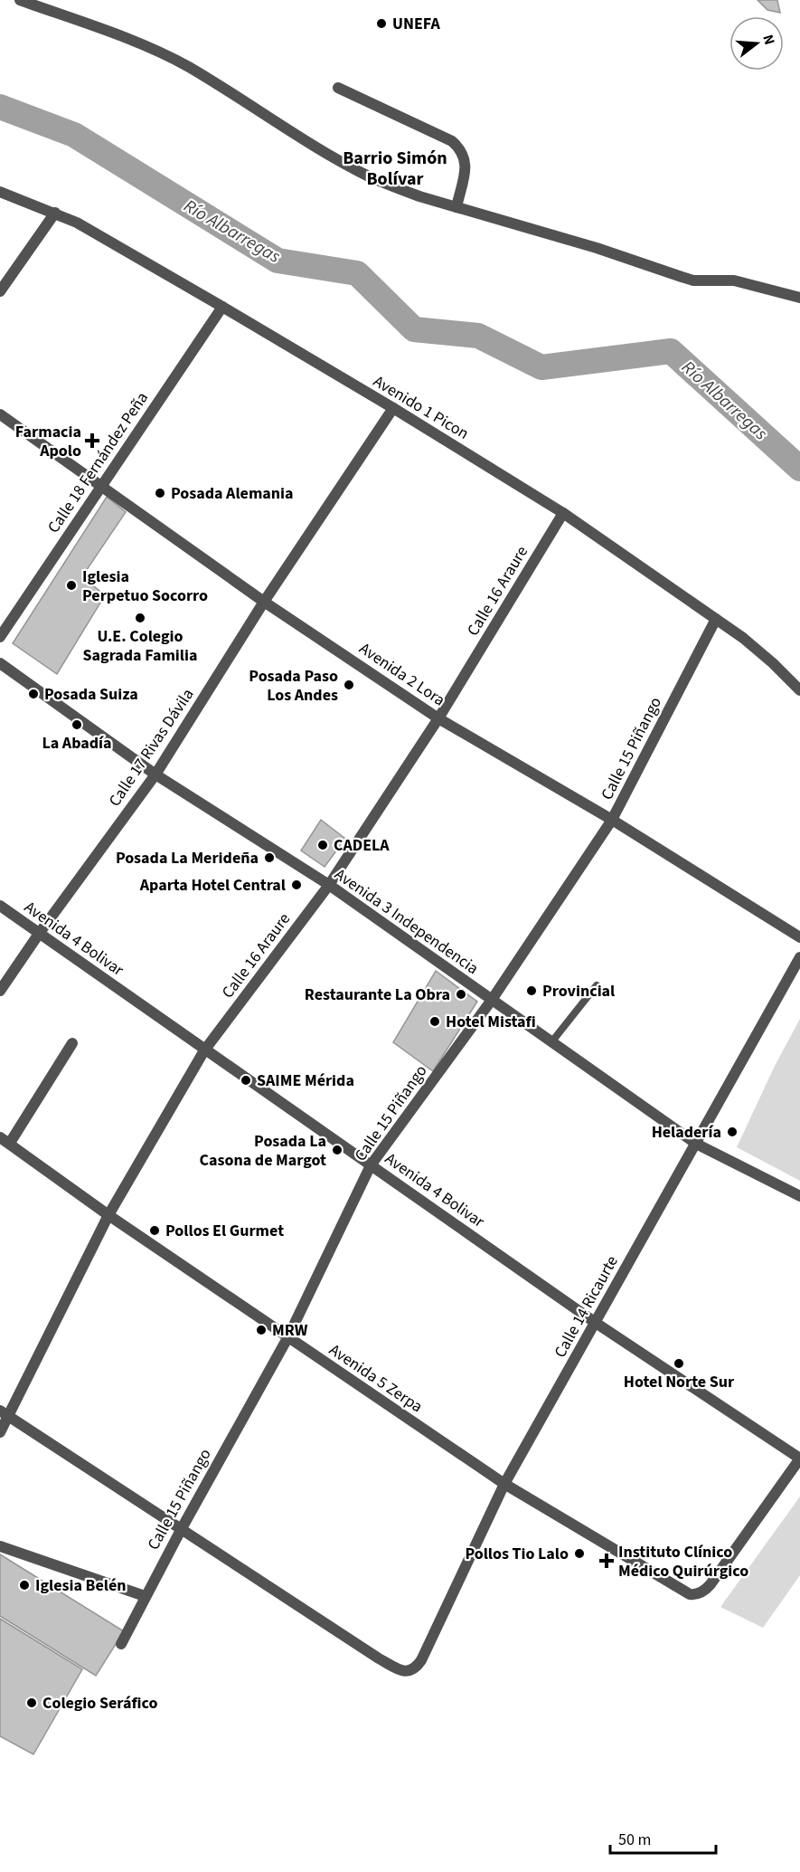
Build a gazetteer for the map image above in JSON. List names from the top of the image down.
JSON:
{
  "streets": {
    "street": [
      "Avenido 1 Picon",
      "Calle 18 Fernández Peña",
      "Calle 16 Araure",
      "Avenida 2 Lora",
      "Calle 17 Rivas Dávila",
      "Calle 15 Piñango",
      "Avenida 3 Independencia",
      "Avenida 4 Bolivar",
      "Calle 14 Ricaurte",
      "Avenida 5 Zerpa"
    ]
  },
  "crossings": [
    ["Avenido 1 Picon", "Calle 18 Fernández Peña"],
    ["Avenido 1 Picon", "Calle 16 Araure"],
    ["Avenido 1 Picon", "Calle 17 Rivas Dávila"],
    ["Avenido 1 Picon", "Calle 15 Piñango"],
    ["Calle 18 Fernández Peña", "Avenida 2 Lora"],
    ["Calle 16 Araure", "Avenida 2 Lora"],
    ["Calle 16 Araure", "Avenida 3 Independencia"],
    ["Calle 16 Araure", "Avenida 4 Bolivar"],
    ["Calle 16 Araure", "Avenida 5 Zerpa"],
    ["Avenida 2 Lora", "Calle 17 Rivas Dávila"],
    ["Avenida 2 Lora", "Calle 15 Piñango"],
    ["Calle 17 Rivas Dávila", "Avenida 3 Independencia"],
    ["Calle 17 Rivas Dávila", "Avenida 4 Bolivar"],
    ["Calle 15 Piñango", "Avenida 3 Independencia"],
    ["Calle 15 Piñango", "Avenida 4 Bolivar"],
    ["Calle 15 Piñango", "Calle 14 Ricaurte"],
    ["Calle 15 Piñango", "Avenida 5 Zerpa"],
    ["Avenida 3 Independencia", "Calle 14 Ricaurte"],
    ["Avenida 4 Bolivar", "Calle 14 Ricaurte"],
    ["Avenida 4 Bolivar", "Avenida 5 Zerpa"],
    ["Calle 14 Ricaurte", "Avenida 5 Zerpa"]
  ],
  "districts": ["Barrio Simón Bolívar"],
  "water": ["Río Albarregas"],
  "places": {
    "other": [
      "UNEFA",
      "Posada Alemania",
      "Iglesia Perpetuo Socorro",
      "U.E. Colegio Sagrada Familia",
      "Posada Paso Los Andes",
      "Posada Suiza",
      "La Abadía",
      "CADELA",
      "Posada La Merideña",
      "Aparta Hotel Central",
      "Provincial",
      "Restaurante La Obra",
      "Hotel Mistafi",
      "SAIME Mérida",
      "Heladería",
      "Posada La Casona de Margot",
      "Pollos El Gurmet",
      "MRW",
      "Hotel Norte Sur",
      "Pollos Tio Lalo",
      "Iglesia Belén",
      "Colegio Seráfico"
    ],
    "health": ["Farmacia Apolo", "Instituto Clínico Médico Quirúrgico"]
  },
  "scale_bar": "50 m",
  "north": "right"
}
